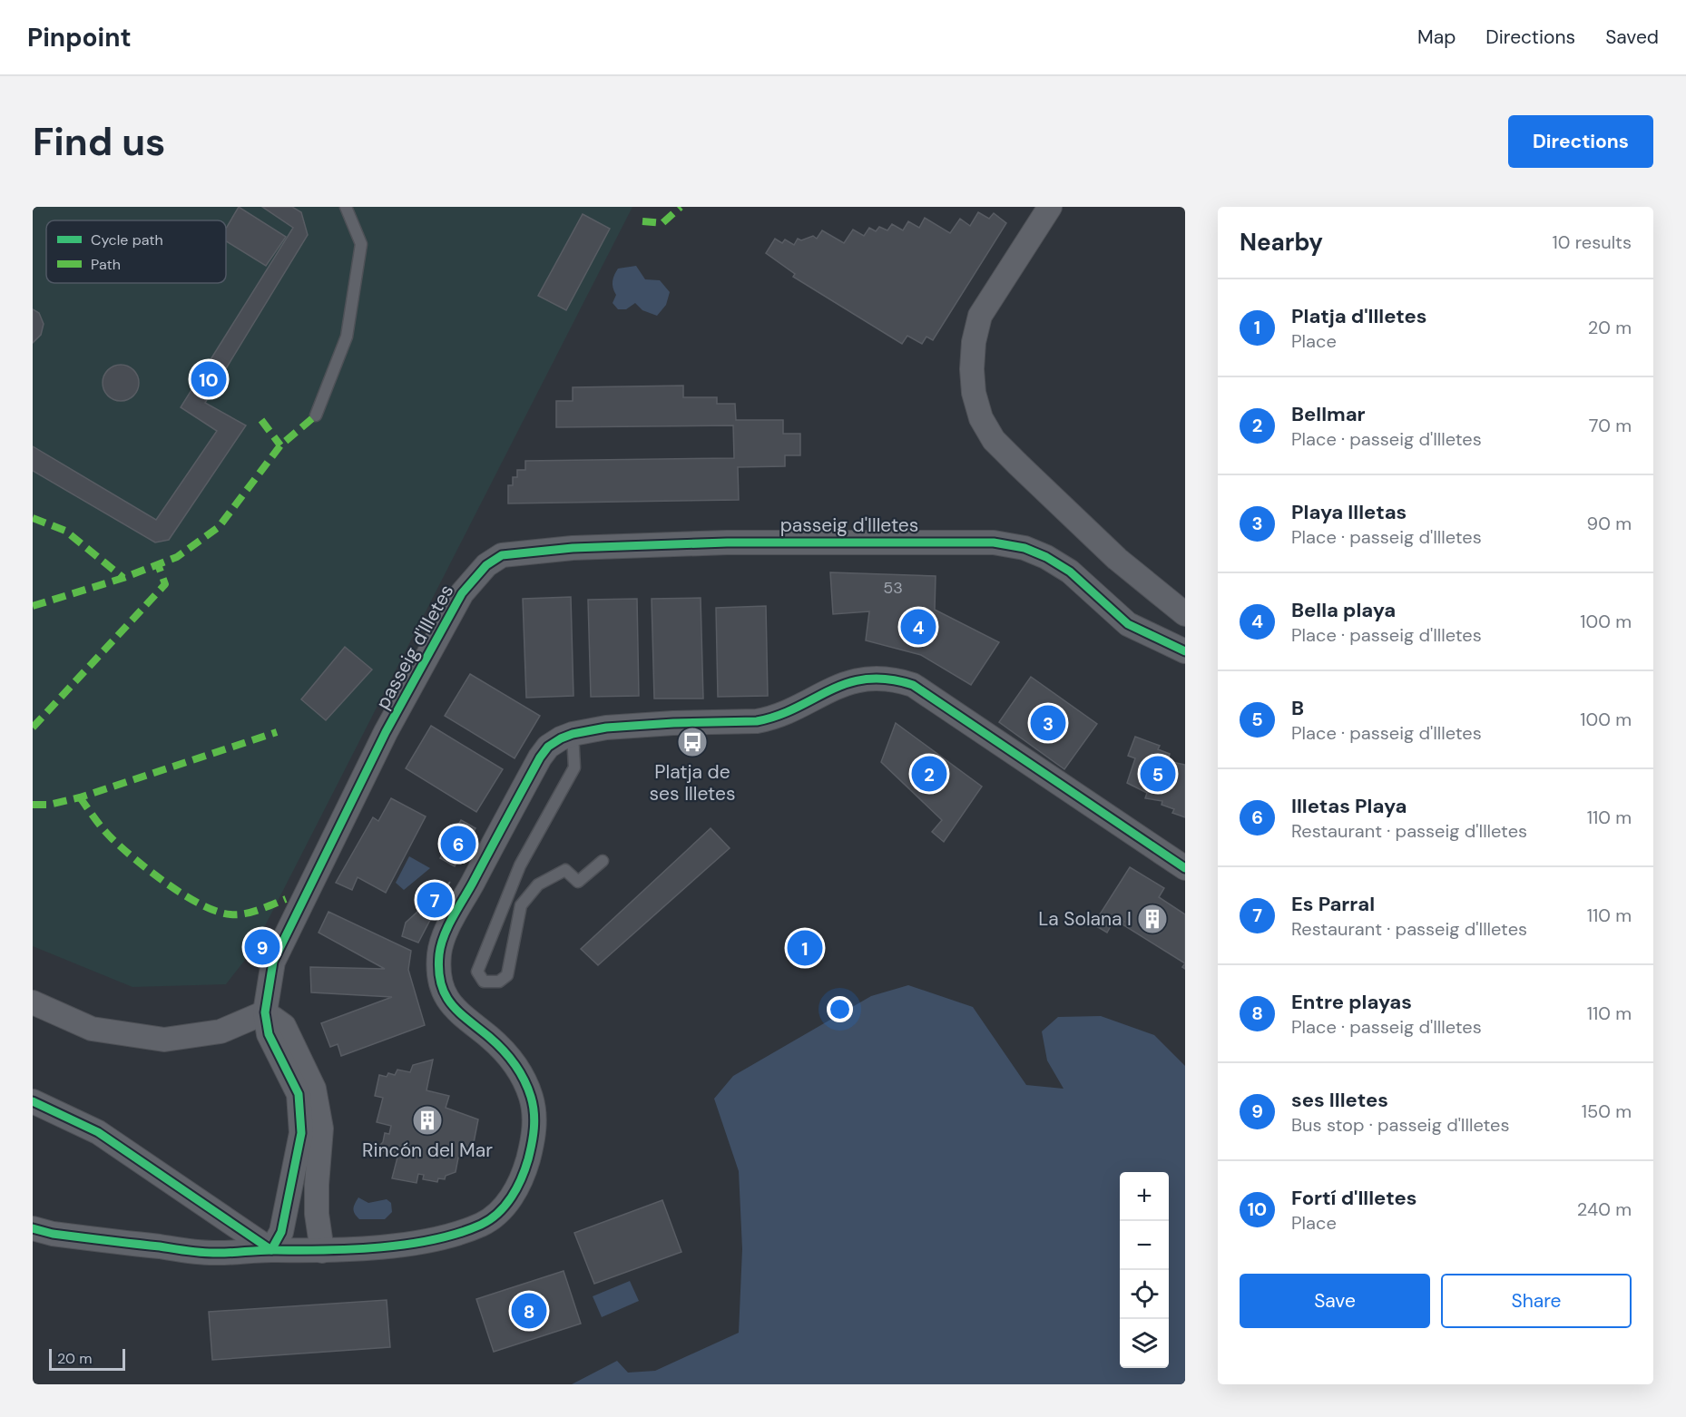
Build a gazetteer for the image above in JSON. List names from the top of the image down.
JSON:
{
  "streets": {
    "street": ["passeig d'Illetes"]
  },
  "places": {
    "bus stop": ["Platja de ses Illetes"],
    "building": ["La Solana I", "Rincón del Mar"]
  },
  "house_numbers": ["53"],
  "legend": ["Cycle path", "Path"],
  "scale_bar": "20 m",
  "page": {
    "header": "Pinpoint",
    "nav": ["Map", "Directions", "Saved"],
    "buttons": [
      "Directions",
      ["Save", "Share"]
    ],
    "title": "Find us",
    "heading": ["Nearby", "10 results"],
    "list": [
      {
        "mark": "1",
        "name": "Platja d'Illetes",
        "note": "Place",
        "value": "20 m"
      },
      {
        "mark": "2",
        "name": "Bellmar",
        "note": "Place · passeig d'Illetes",
        "value": "70 m"
      },
      {
        "mark": "3",
        "name": "Playa Illetas",
        "note": "Place · passeig d'Illetes",
        "value": "90 m"
      },
      {
        "mark": "4",
        "name": "Bella playa",
        "note": "Place · passeig d'Illetes",
        "value": "100 m"
      },
      {
        "mark": "5",
        "name": "B",
        "note": "Place · passeig d'Illetes",
        "value": "100 m"
      },
      {
        "mark": "6",
        "name": "Illetas Playa",
        "note": "Restaurant · passeig d'Illetes",
        "value": "110 m"
      },
      {
        "mark": "7",
        "name": "Es Parral",
        "note": "Restaurant · passeig d'Illetes",
        "value": "110 m"
      },
      {
        "mark": "8",
        "name": "Entre playas",
        "note": "Place · passeig d'Illetes",
        "value": "110 m"
      },
      {
        "mark": "9",
        "name": "ses Illetes",
        "note": "Bus stop · passeig d'Illetes",
        "value": "150 m"
      },
      {
        "mark": "10",
        "name": "Fortí d'Illetes",
        "note": "Place",
        "value": "240 m"
      }
    ],
    "pins": [
      "10",
      "4",
      "3",
      "2",
      "5",
      "6",
      "7",
      "9",
      "1",
      "8"
    ],
    "map_buttons": ["+", "−"],
    "scale": "20 m"
  }
}
